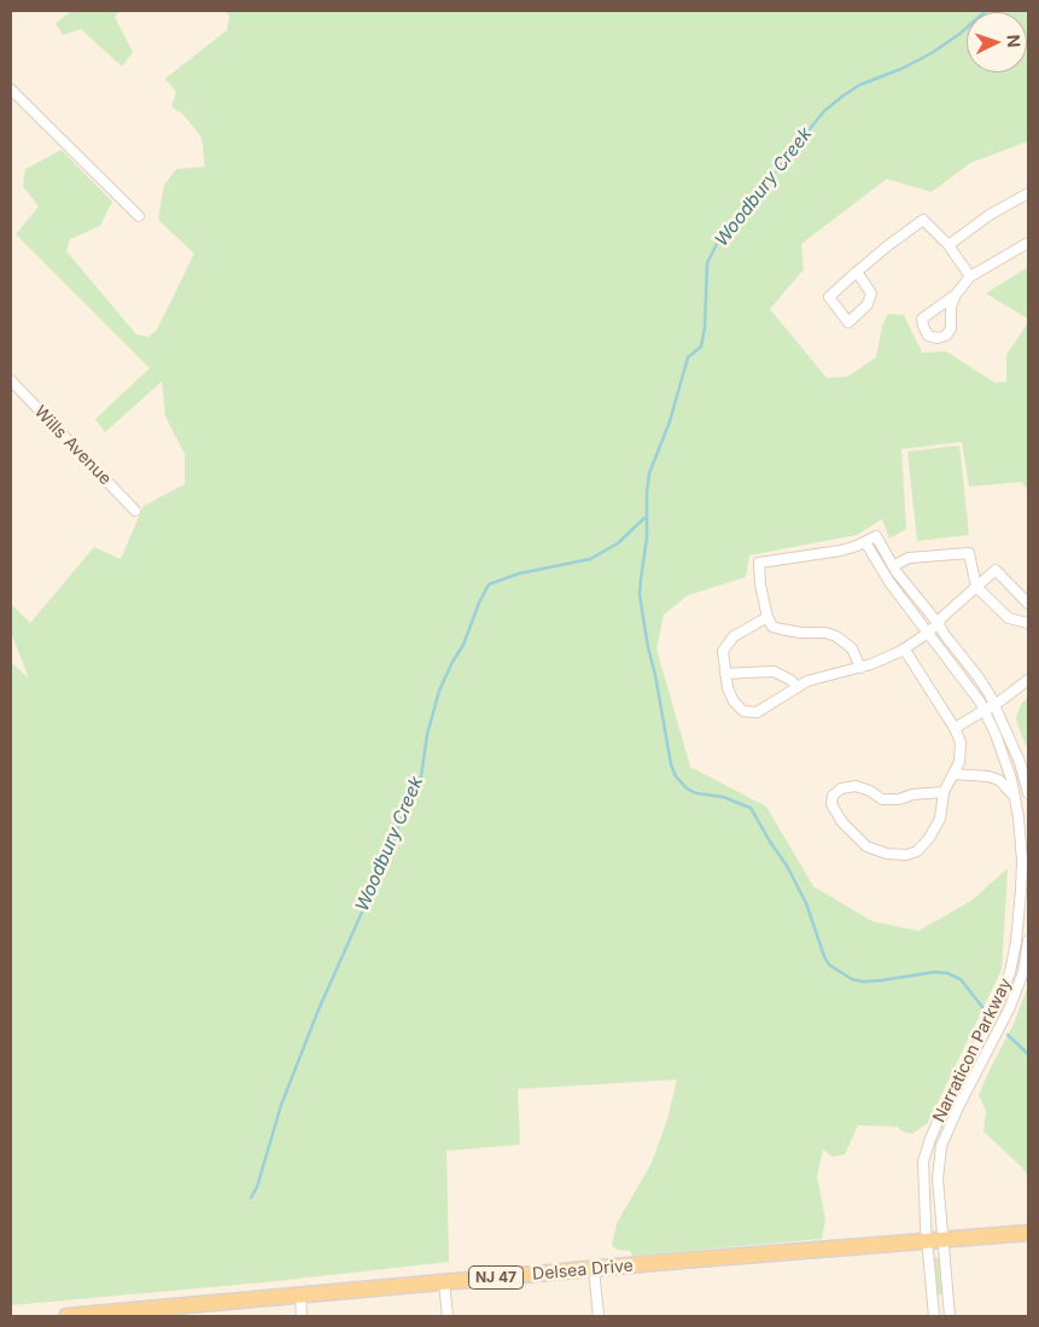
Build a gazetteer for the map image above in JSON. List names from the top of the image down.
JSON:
{
  "streets": {
    "main road": ["Delsea Drive", "NJ 47"],
    "street": ["Wills Avenue", "Narraticon Parkway"]
  },
  "crossings": [
    ["Narraticon Parkway", "Delsea Drive"]
  ],
  "water": ["Woodbury Creek"],
  "north": "right"
}
